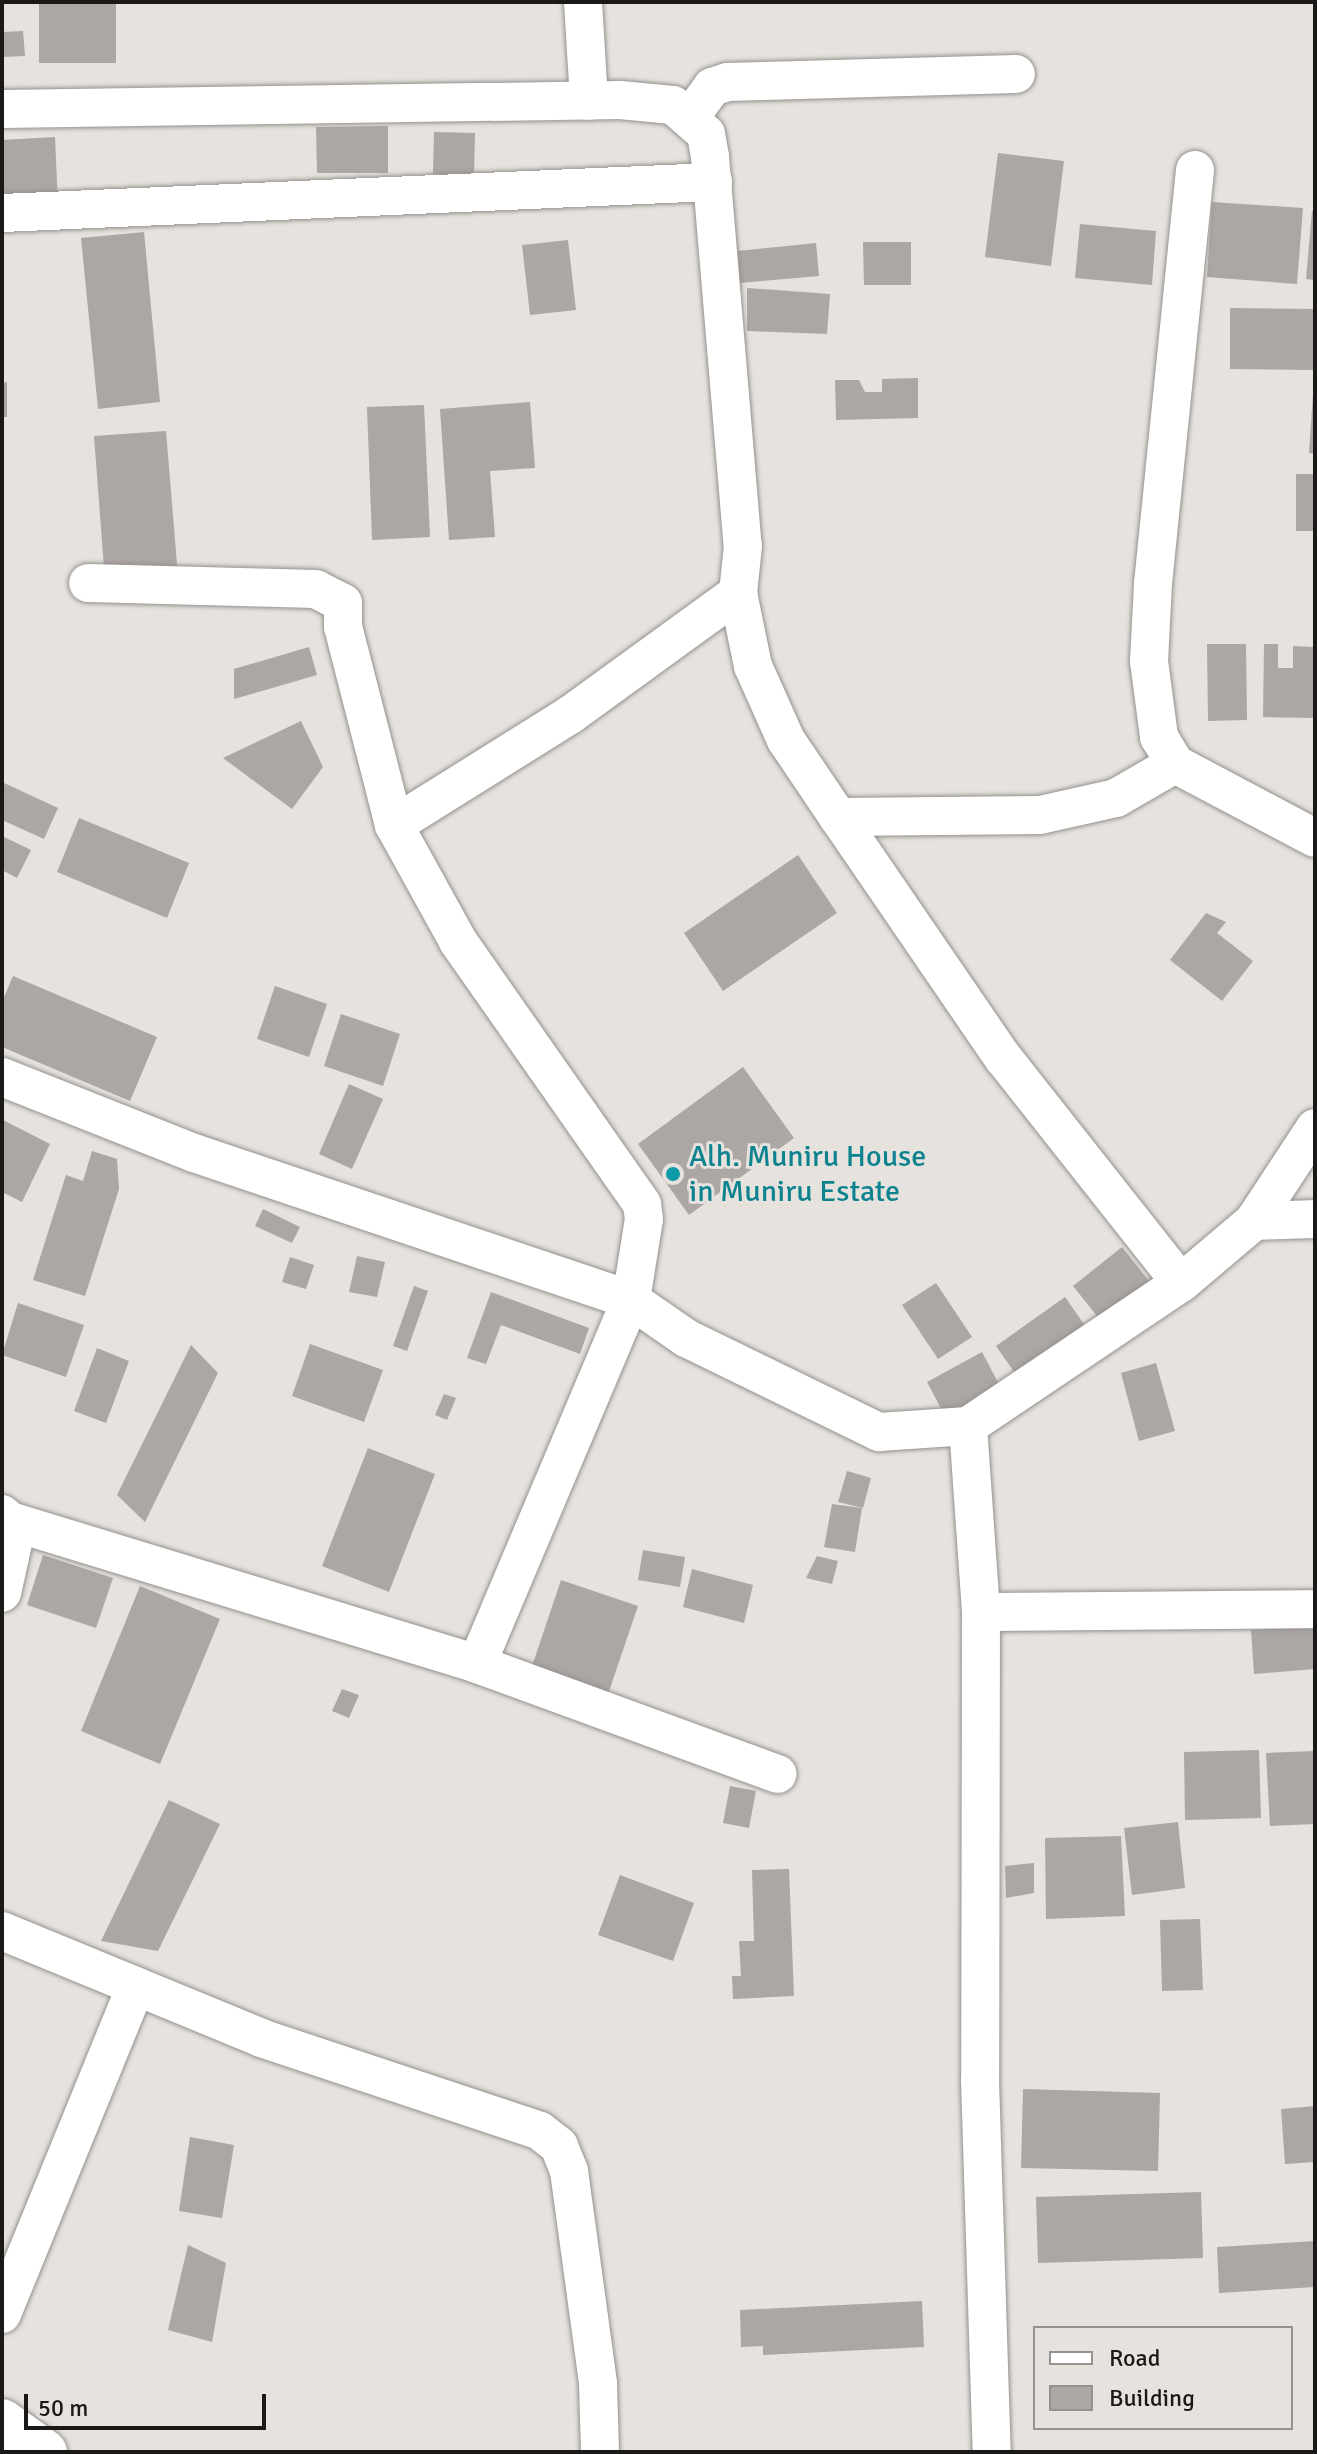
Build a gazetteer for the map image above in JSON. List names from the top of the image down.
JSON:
{
  "places": ["Alh. Muniru House in Muniru Estate"],
  "legend": ["Road", "Building"],
  "scale_bar": "50 m"
}
